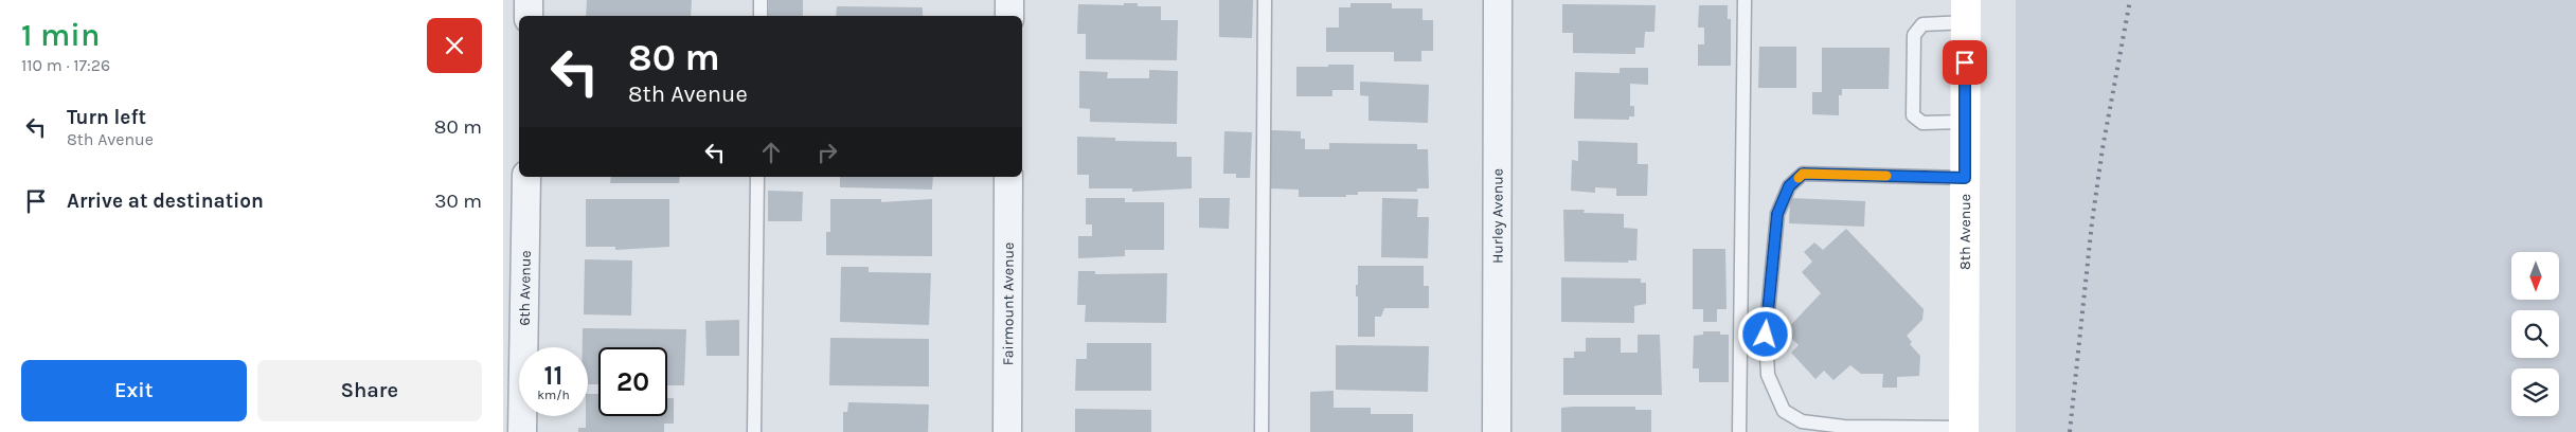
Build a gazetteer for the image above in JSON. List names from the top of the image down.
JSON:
{
  "streets": {
    "main road": ["8th Avenue"],
    "street": ["Hurley Avenue", "6th Avenue", "Fairmount Avenue"]
  },
  "north": "bottom",
  "page": {
    "heading": ["1 min", "110 m · 17:26"],
    "turn": ["80 m", "8th Avenue"],
    "list": [
      {
        "name": "Turn left",
        "note": "8th Avenue",
        "value": "80 m"
      },
      {
        "name": "Arrive at destination",
        "value": "30 m"
      }
    ],
    "speed": "11 km/h",
    "limit": "20",
    "buttons": ["Exit", "Share"]
  }
}
